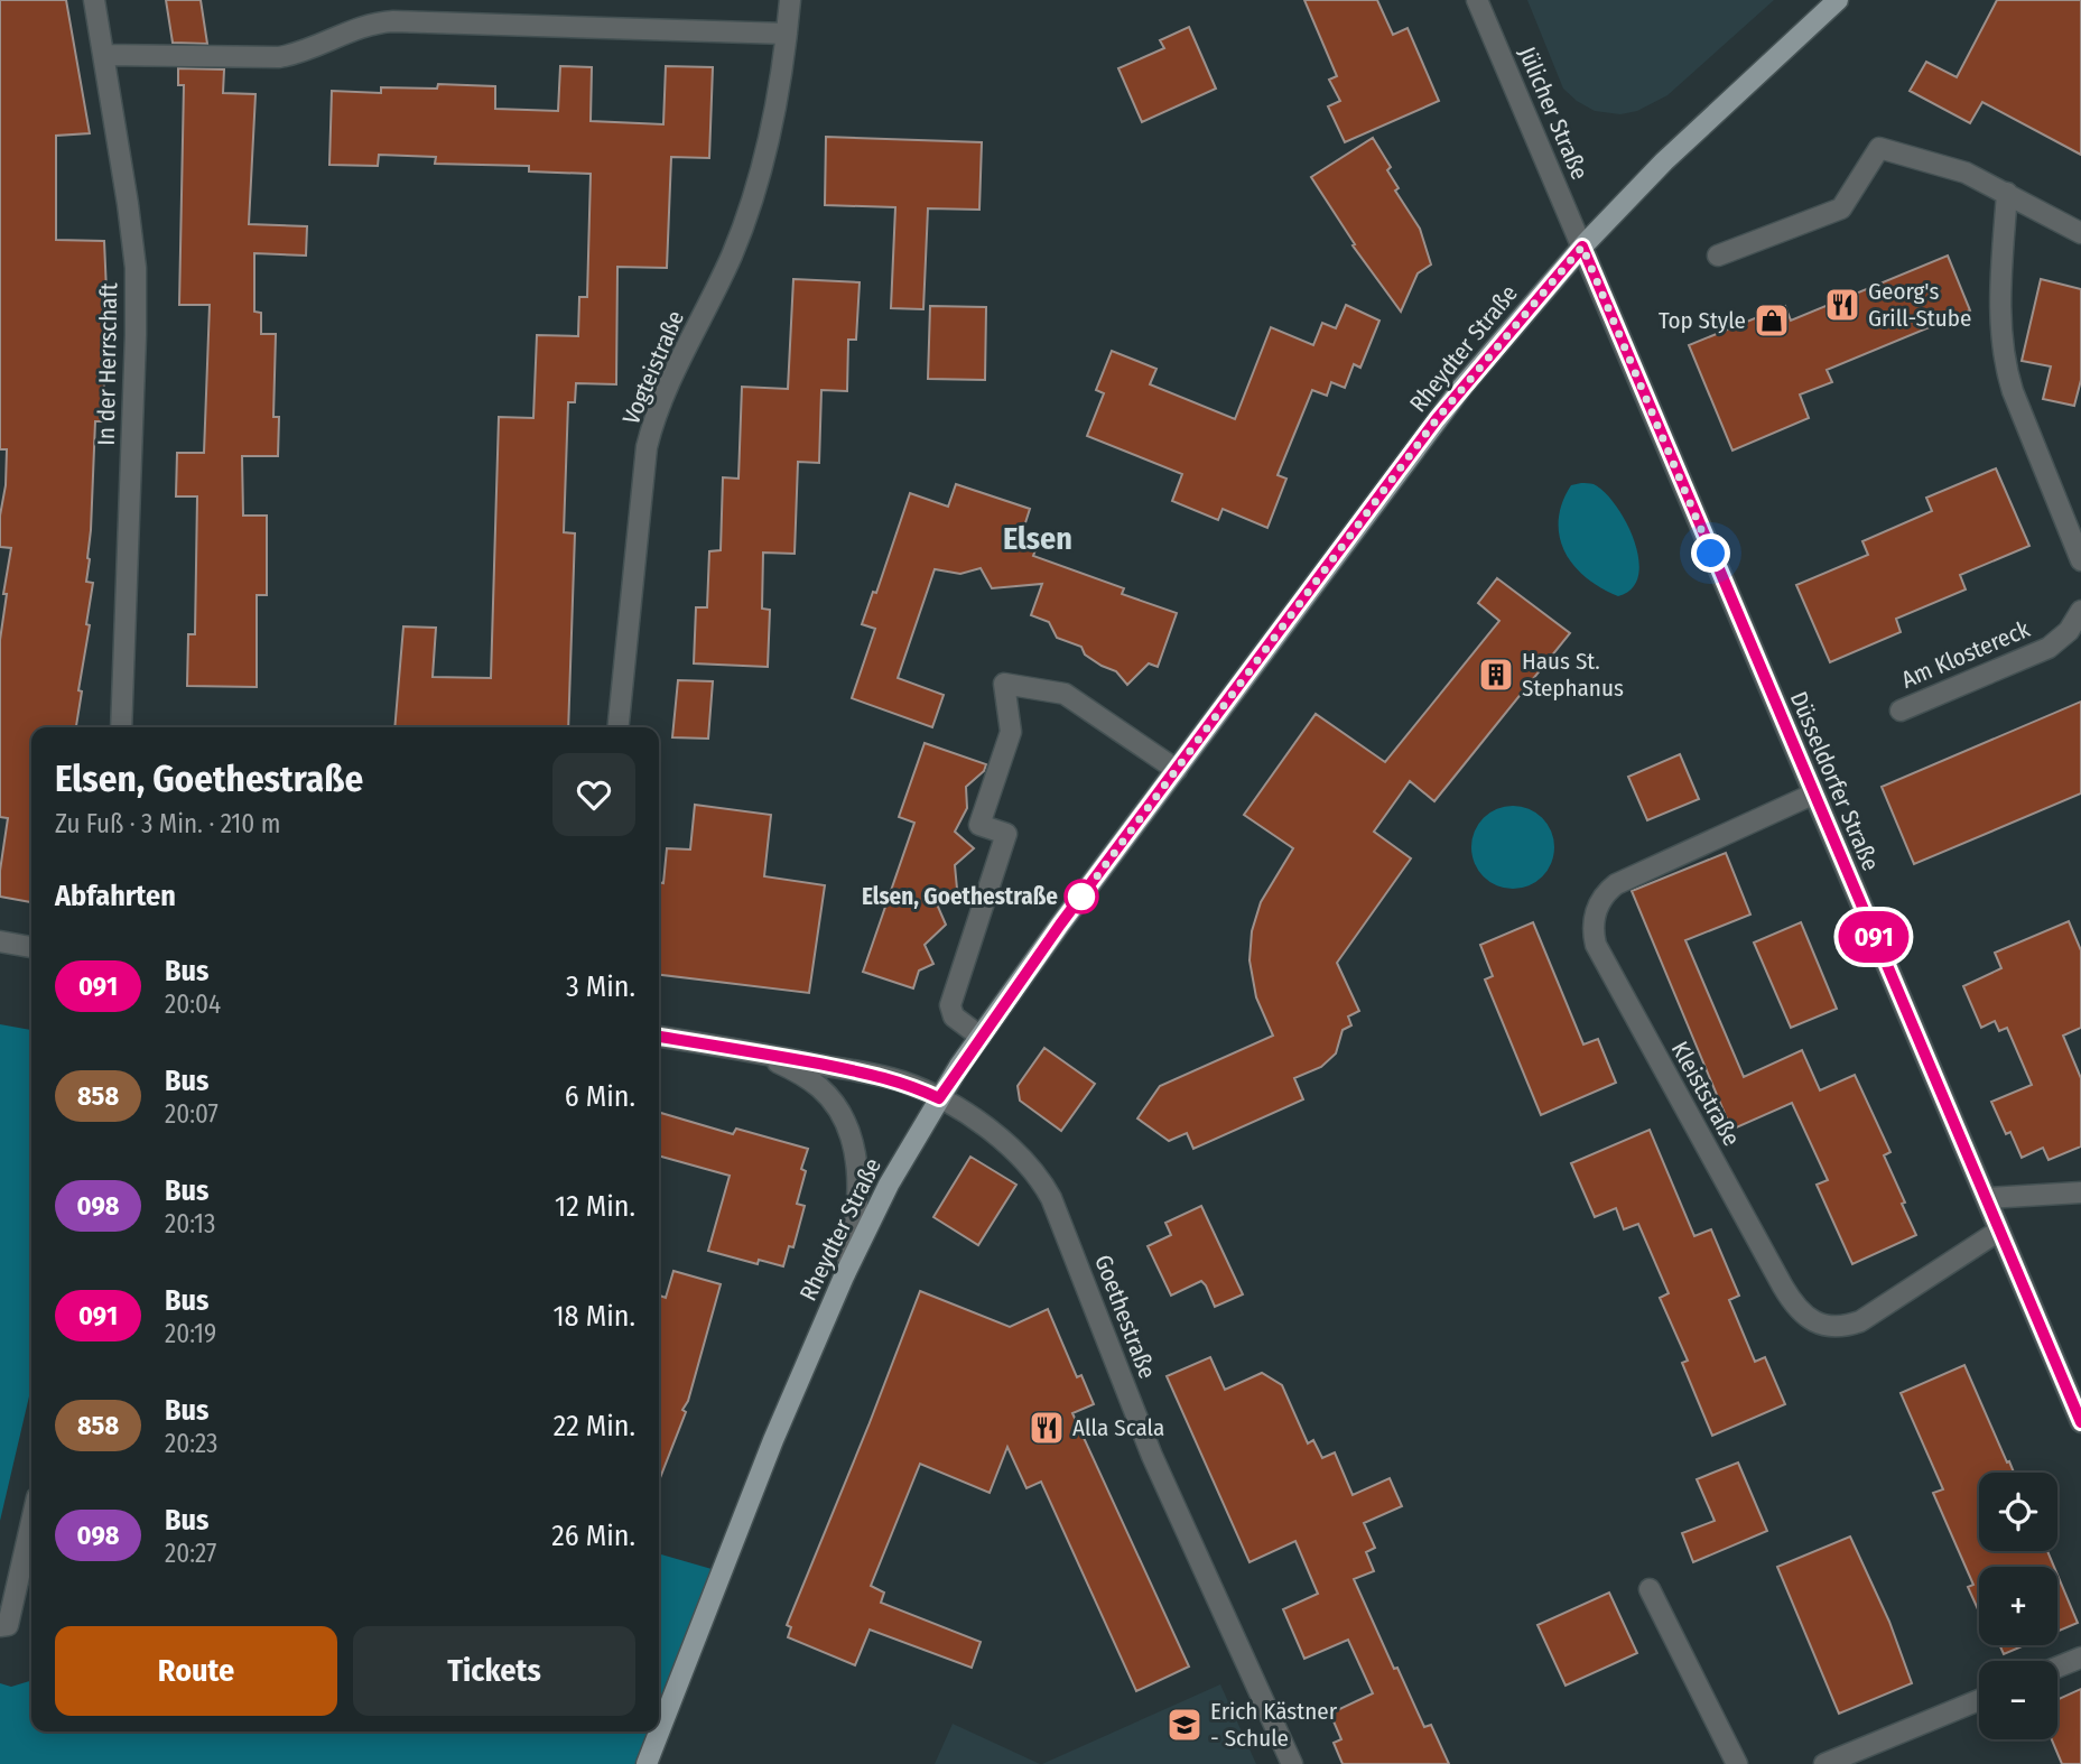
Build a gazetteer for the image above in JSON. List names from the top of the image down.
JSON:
{
  "streets": {
    "main road": ["Rheydter Straße"],
    "street": [
      "Jülicher Straße",
      "In der Herrschaft",
      "Vogteistraße",
      "Am Klostereck",
      "Düsseldorfer Straße",
      "Kleiststraße",
      "Goethestraße"
    ]
  },
  "crossings": [
    ["Jülicher Straße", "Rheydter Straße"],
    ["Jülicher Straße", "Düsseldorfer Straße"],
    ["Rheydter Straße", "Düsseldorfer Straße"],
    ["Rheydter Straße", "Goethestraße"],
    ["Düsseldorfer Straße", "Kleiststraße"]
  ],
  "districts": ["Elsen"],
  "places": {
    "restaurant": ["Georg's Grill-Stube", "Alla Scala"],
    "shop": ["Top Style"],
    "building": ["Haus St. Stephanus"],
    "other": ["Elsen, Goethestraße"],
    "school or university": ["Erich Kästner - Schule"]
  },
  "lines": ["bus line 091"],
  "page": {
    "on_map": "091",
    "heading": [
      ["Elsen, Goethestraße", "Zu Fuß · 3 Min. · 210 m"],
      "Abfahrten"
    ],
    "list": [
      {
        "mark": "091",
        "name": "Bus",
        "note": "20:04",
        "value": "3 Min."
      },
      {
        "mark": "858",
        "name": "Bus",
        "note": "20:07",
        "value": "6 Min."
      },
      {
        "mark": "098",
        "name": "Bus",
        "note": "20:13",
        "value": "12 Min."
      },
      {
        "mark": "091",
        "name": "Bus",
        "note": "20:19",
        "value": "18 Min."
      },
      {
        "mark": "858",
        "name": "Bus",
        "note": "20:23",
        "value": "22 Min."
      },
      {
        "mark": "098",
        "name": "Bus",
        "note": "20:27",
        "value": "26 Min."
      }
    ],
    "map_buttons": ["+", "−"],
    "buttons": ["Route", "Tickets"]
  }
}
